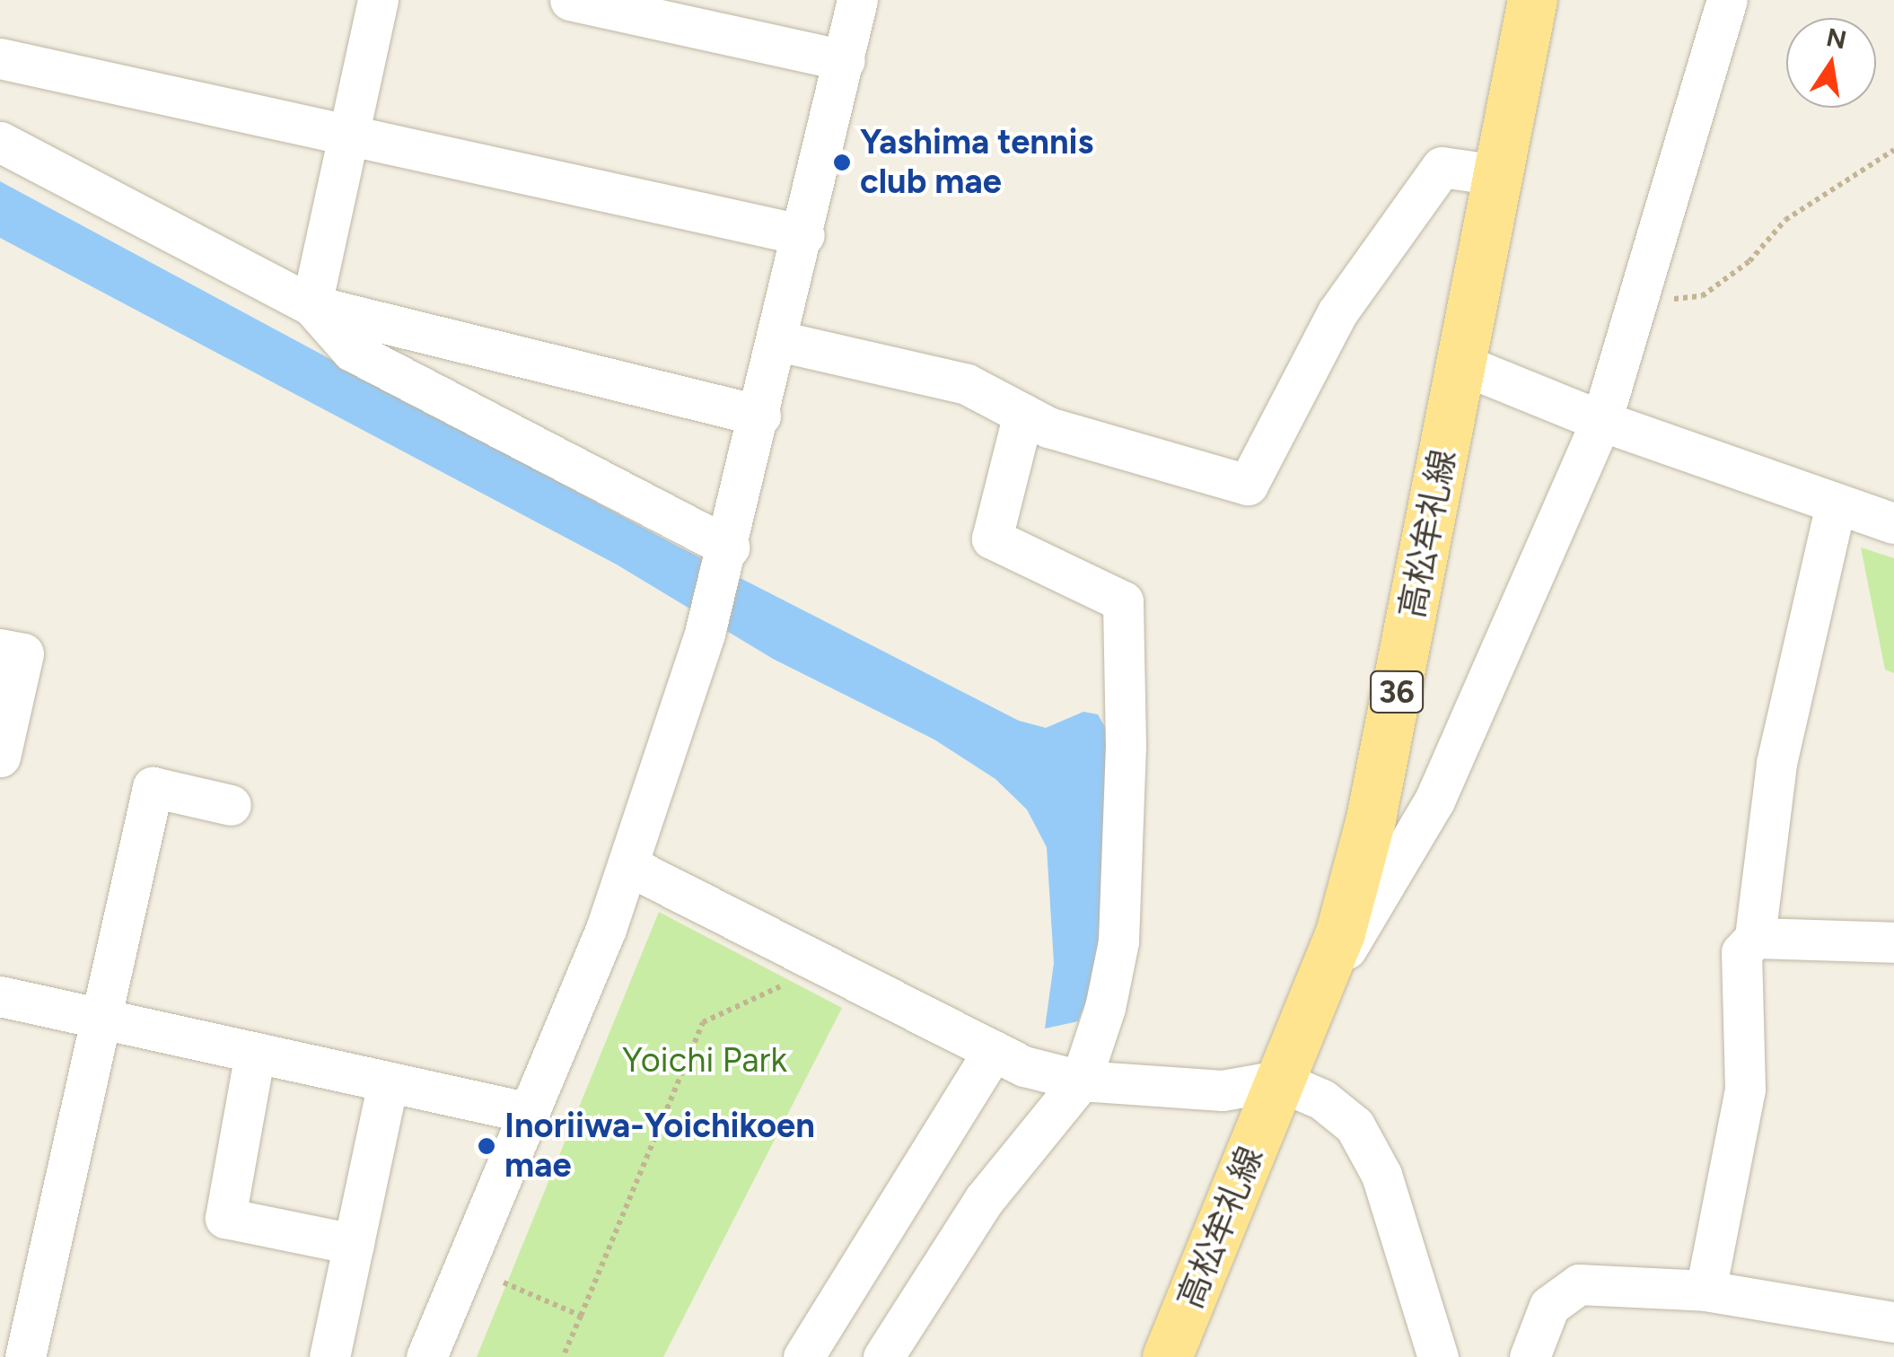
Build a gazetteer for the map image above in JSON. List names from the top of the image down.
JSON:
{
  "streets": {
    "main road": ["高松牟礼線", "36"]
  },
  "parks": ["Yoichi Park"],
  "places": ["Yashima tennis club mae", "Inoriiwa-Yoichikoen mae"],
  "north": "top"
}
